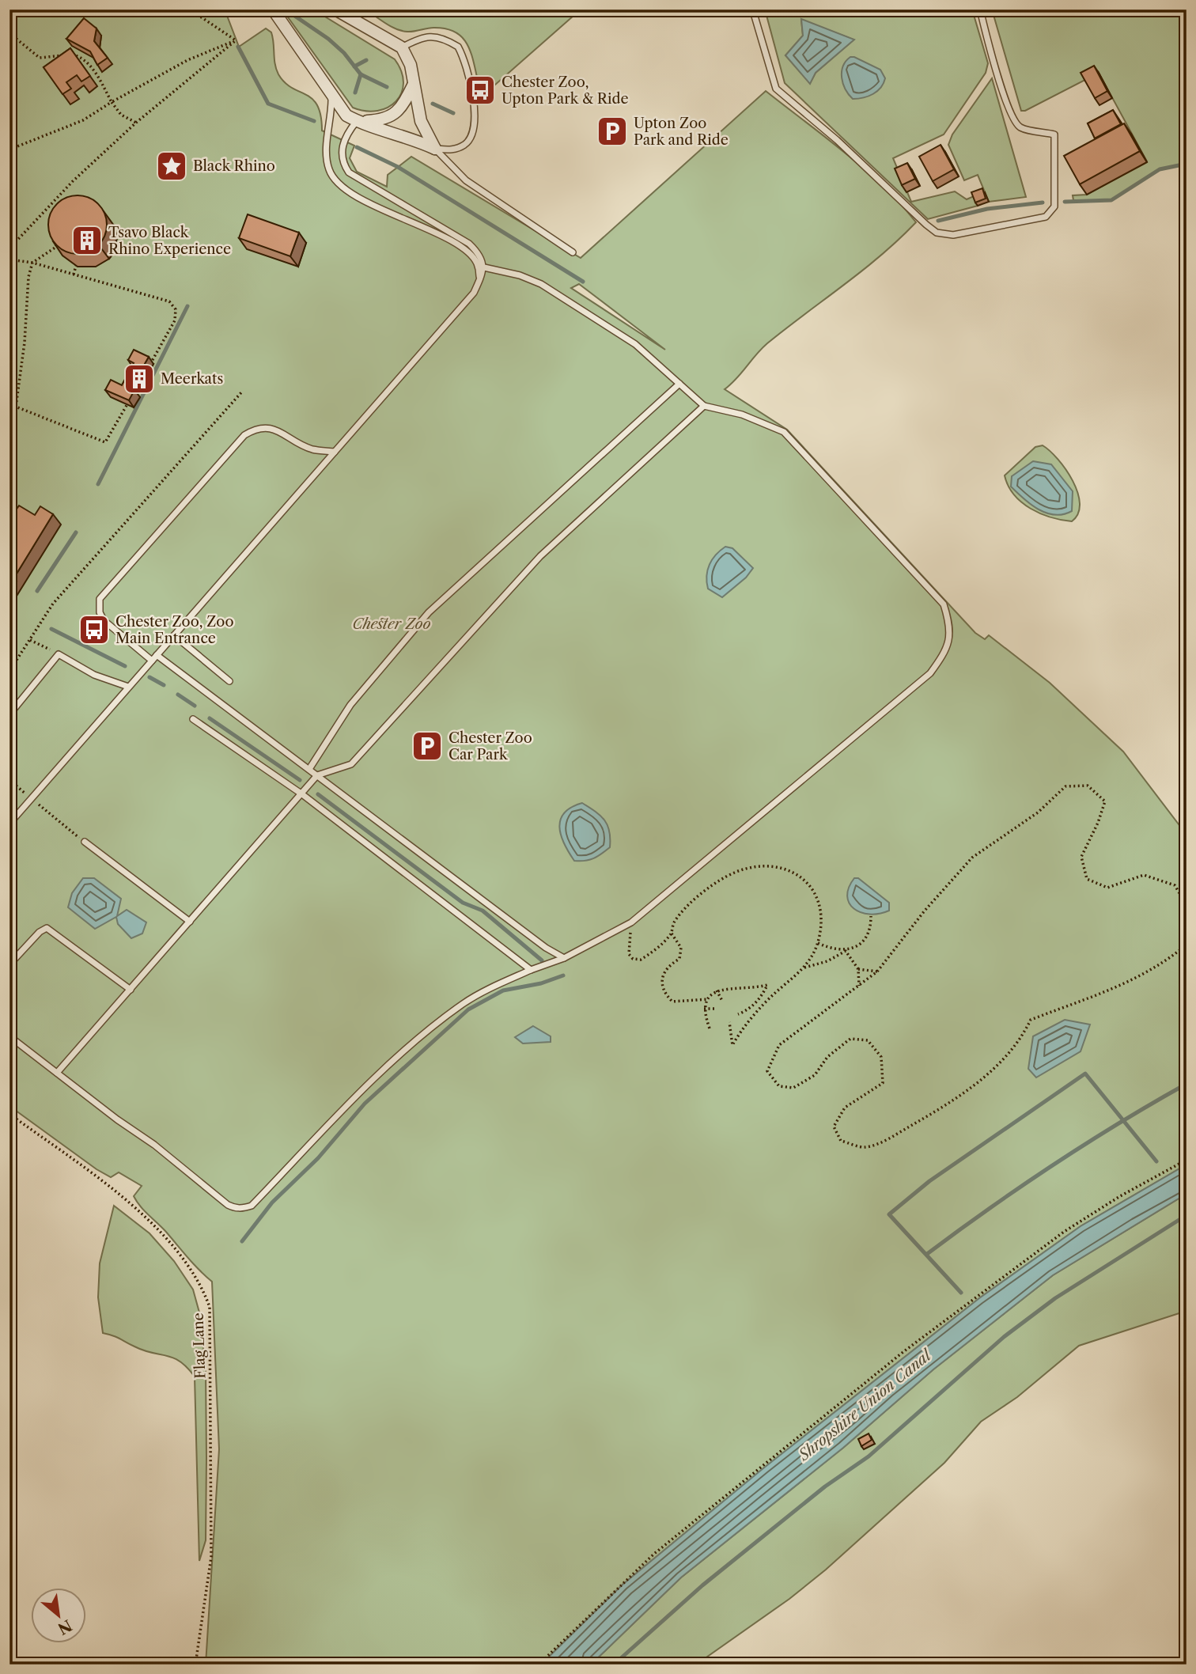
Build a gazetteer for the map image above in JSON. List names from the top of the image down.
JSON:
{
  "streets": {
    "path": ["Flag Lane"]
  },
  "water": ["Shropshire Union Canal"],
  "parks": ["Chester Zoo"],
  "places": {
    "bus stop": ["Chester Zoo, Upton Park & Ride", "Chester Zoo, Zoo Main Entrance"],
    "parking": ["Upton Zoo Park and Ride", "Chester Zoo Car Park"],
    "place": ["Black Rhino"],
    "building": ["Tsavo Black Rhino Experience", "Meerkats"]
  },
  "north": "bottom right"
}
